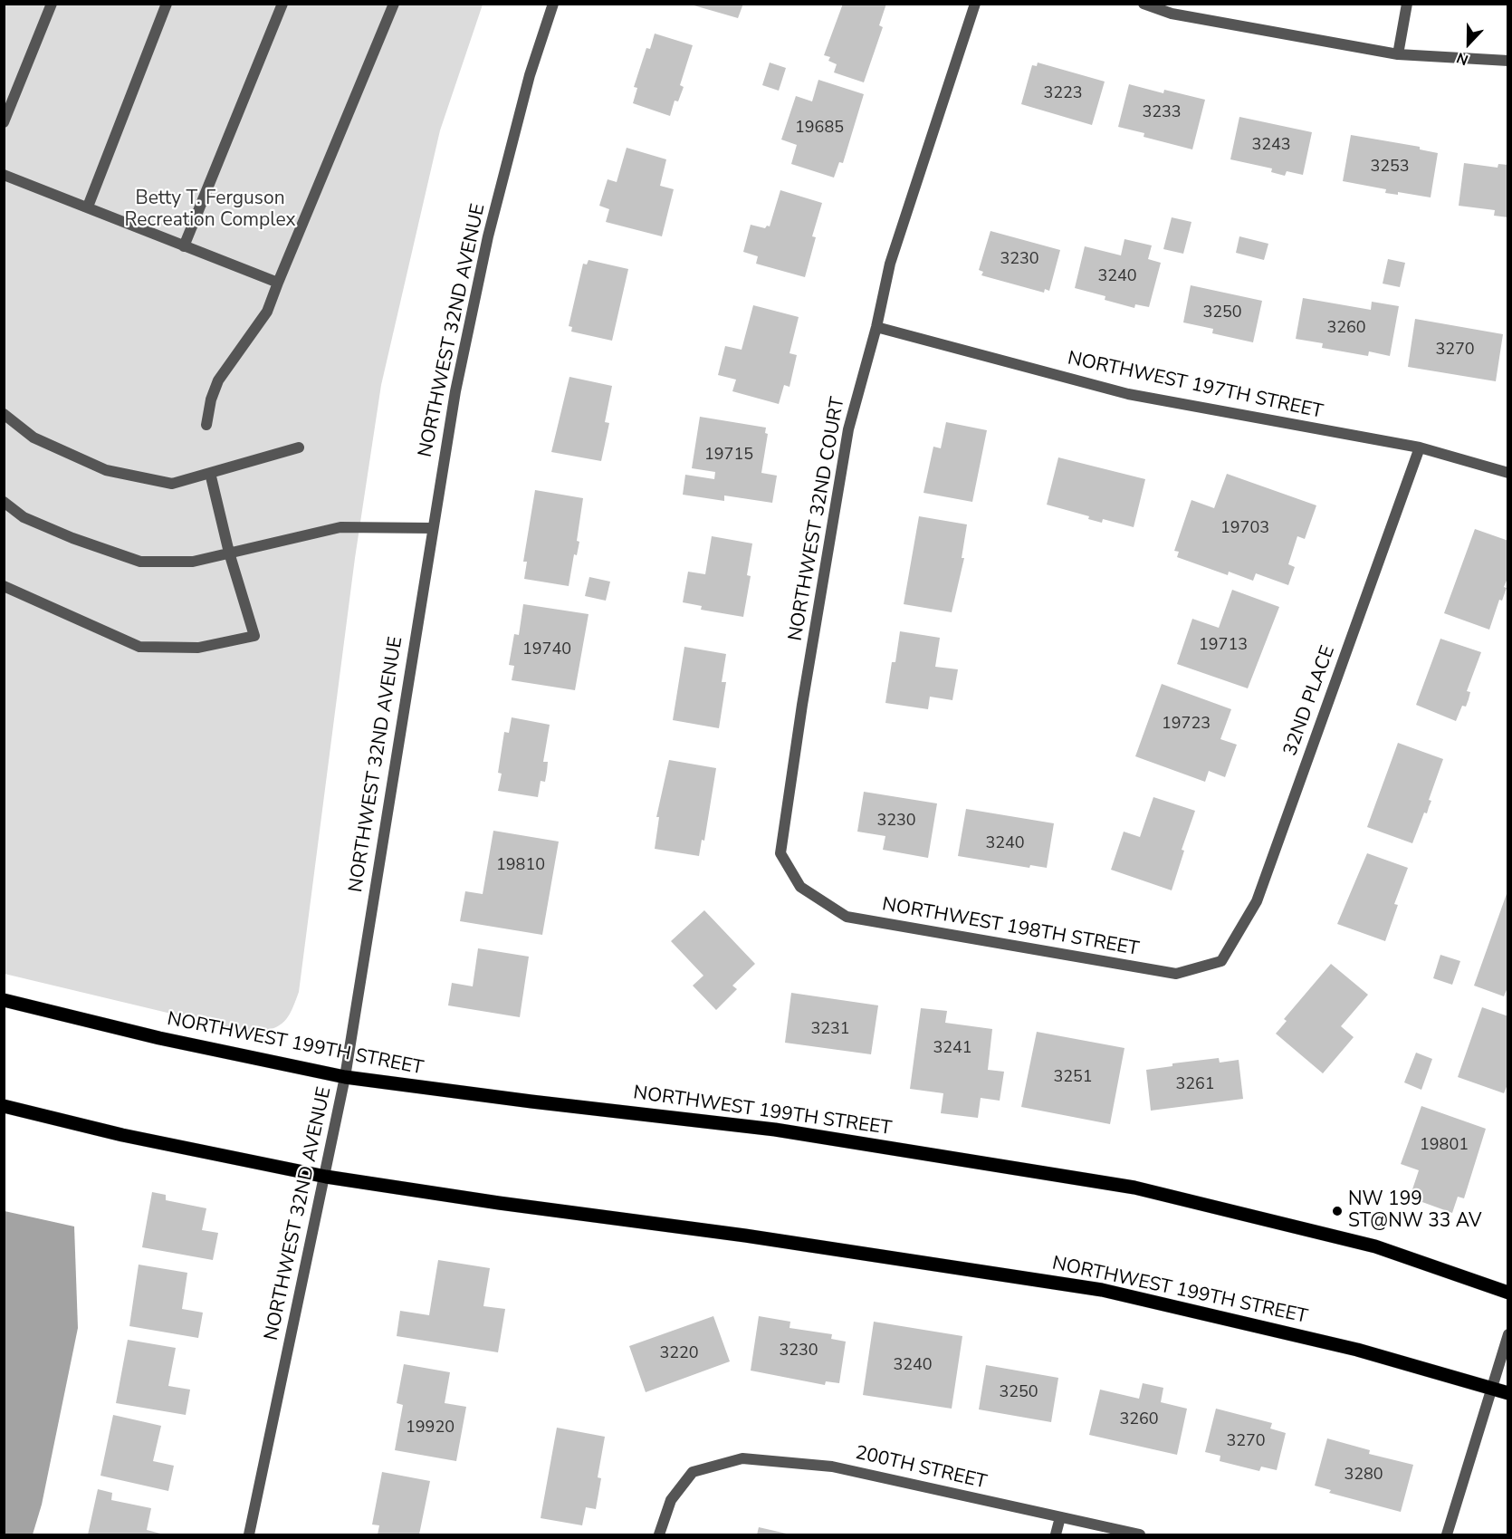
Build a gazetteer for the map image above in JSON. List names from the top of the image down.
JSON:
{
  "streets": {
    "main road": ["NORTHWEST 199TH STREET"],
    "street": [
      "NORTHWEST 32ND AVENUE",
      "NORTHWEST 197TH STREET",
      "NORTHWEST 32ND COURT",
      "32ND PLACE",
      "NORTHWEST 198TH STREET",
      "200TH STREET"
    ]
  },
  "crossings": [
    ["NORTHWEST 32ND AVENUE", "NORTHWEST 199TH STREET"],
    ["NORTHWEST 197TH STREET", "NORTHWEST 32ND COURT"],
    ["NORTHWEST 197TH STREET", "32ND PLACE"],
    ["NORTHWEST 32ND COURT", "NORTHWEST 198TH STREET"],
    ["32ND PLACE", "NORTHWEST 198TH STREET"]
  ],
  "parks": ["Betty T. Ferguson Recreation Complex"],
  "places": ["NW 199 ST@NW 33 AV"],
  "house_numbers": [
    "3223",
    "3233",
    "19685",
    "3243",
    "3253",
    "3230",
    "3240",
    "3250",
    "3260",
    "3270",
    "19715",
    "19703",
    "19713",
    "19740",
    "19723",
    "3230",
    "3240",
    "19810",
    "3231",
    "3241",
    "3251",
    "3261",
    "19801",
    "3230",
    "3220",
    "3240",
    "3250",
    "3260",
    "19920",
    "3270",
    "3280"
  ],
  "north": "bottom"
}
